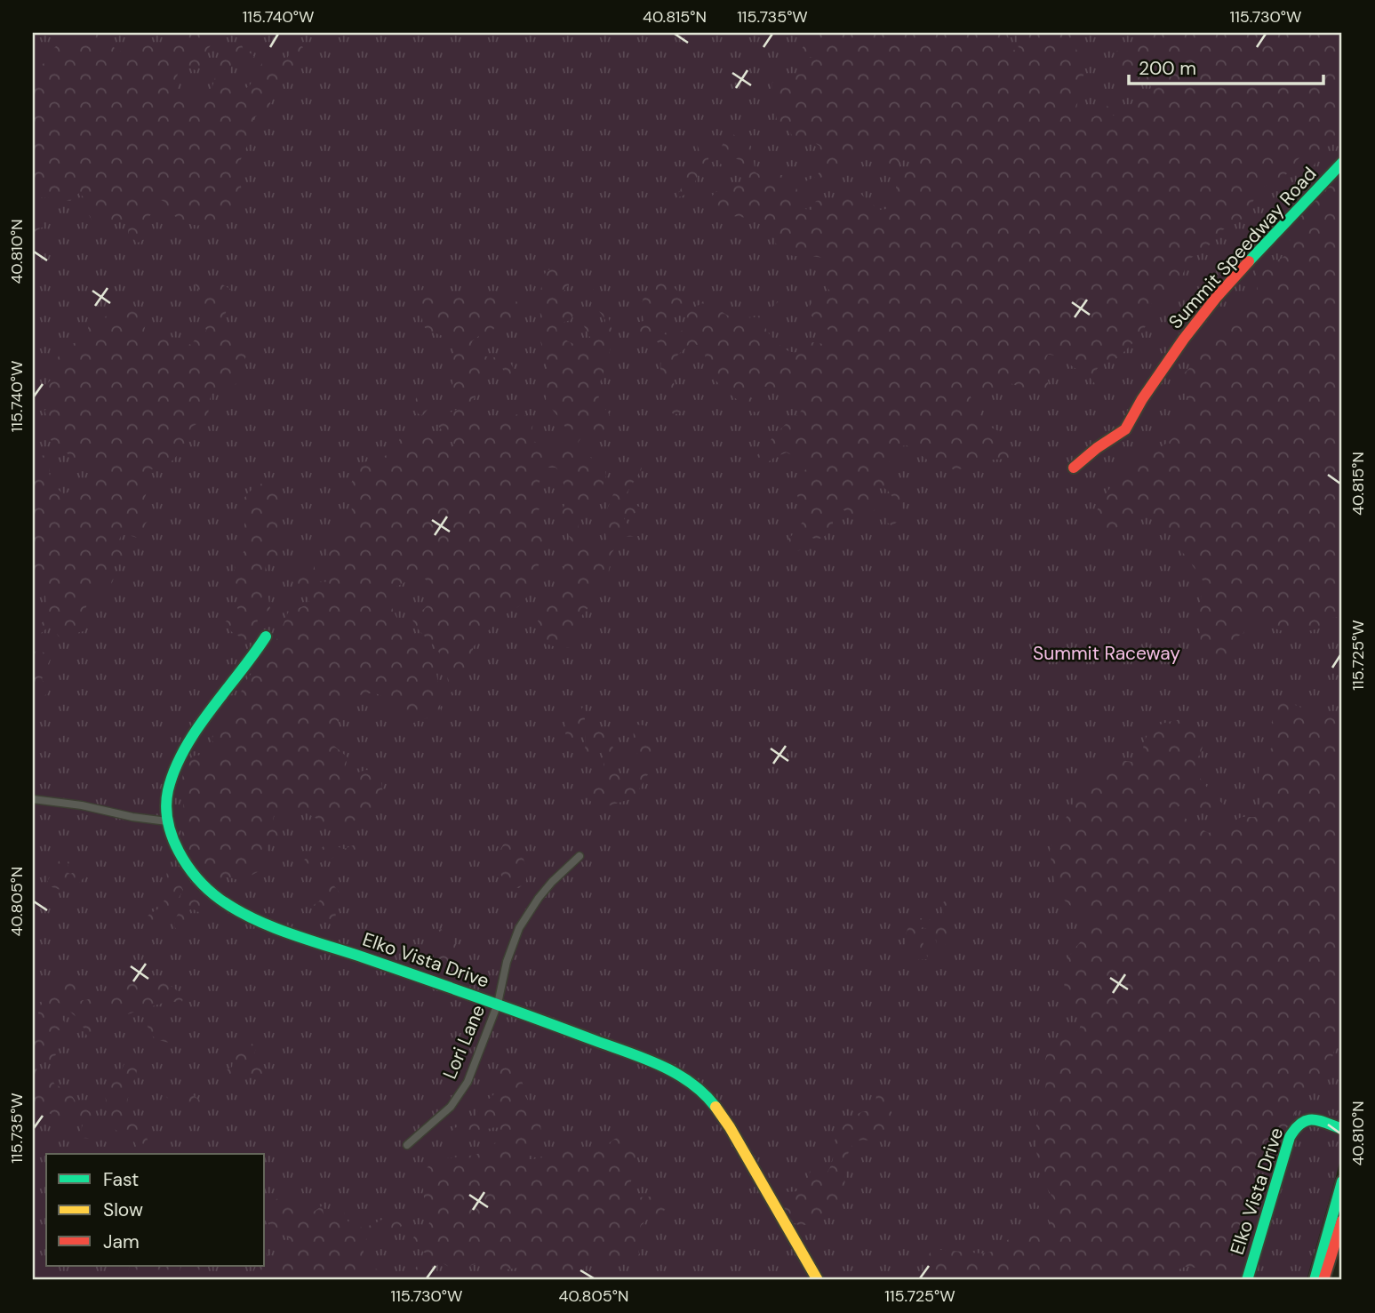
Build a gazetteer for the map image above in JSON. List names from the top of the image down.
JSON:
{
  "streets": {
    "street": ["Summit Speedway Road", "Elko Vista Drive", "Lori Lane"]
  },
  "crossings": [
    ["Elko Vista Drive", "Lori Lane"]
  ],
  "parks": ["Summit Raceway"],
  "legend": ["Fast", "Slow", "Jam"],
  "scale_bar": "200 m",
  "coordinates": [
    "115.740°W",
    "40.815°N",
    "115.735°W",
    "115.730°W",
    "40.810°N",
    "115.725°W",
    "40.805°N"
  ]
}
